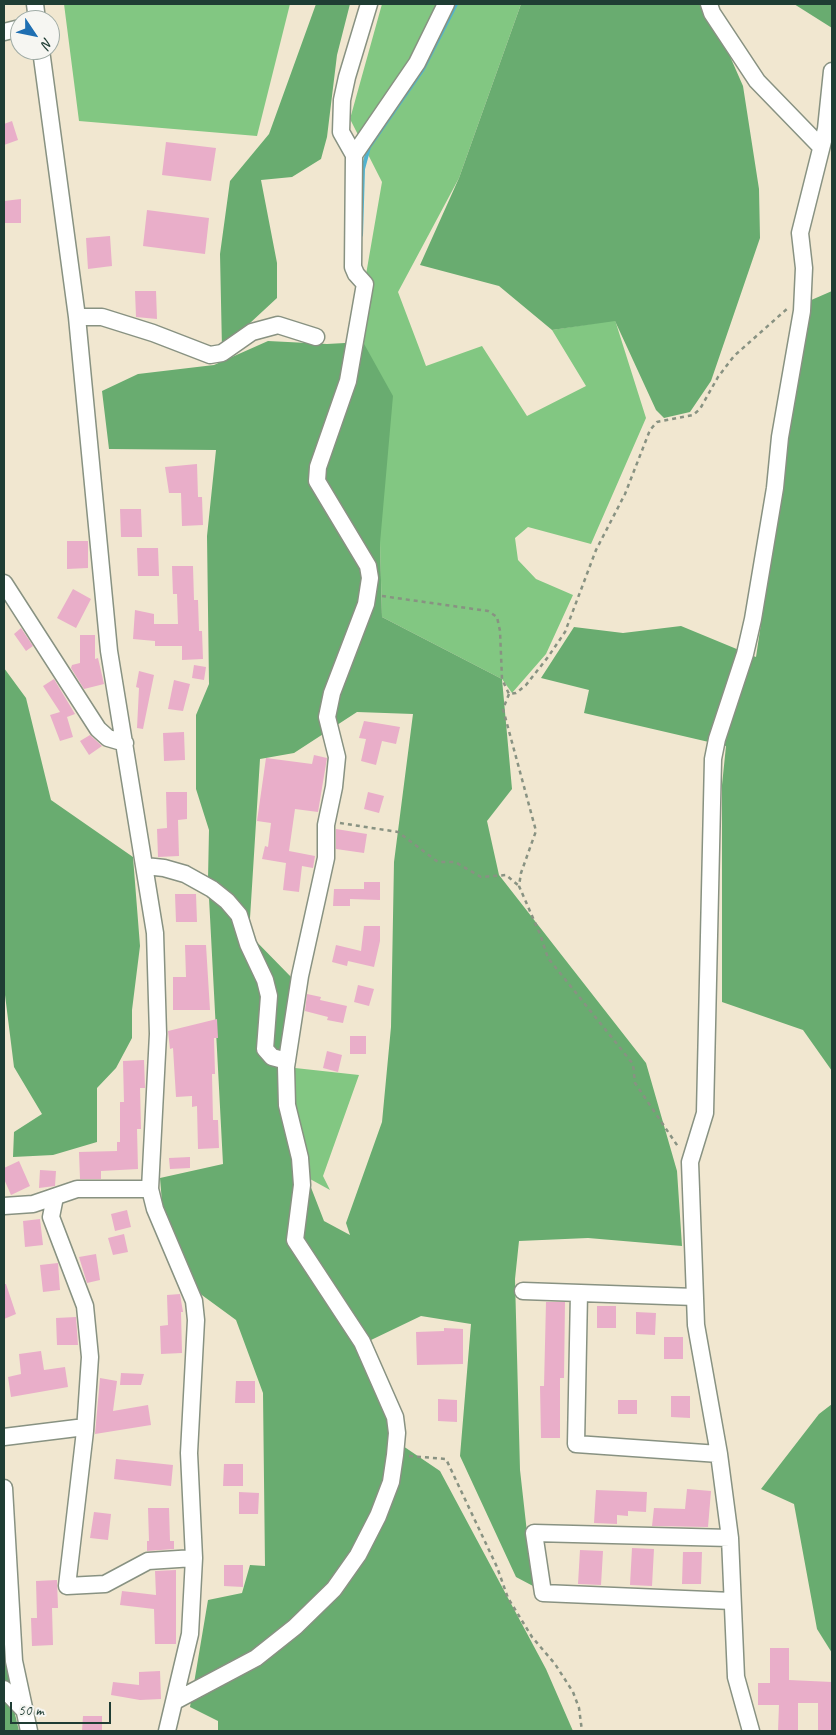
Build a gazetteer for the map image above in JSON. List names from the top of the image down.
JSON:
{
  "scale_bar": "50 m",
  "north": "bottom right"
}
